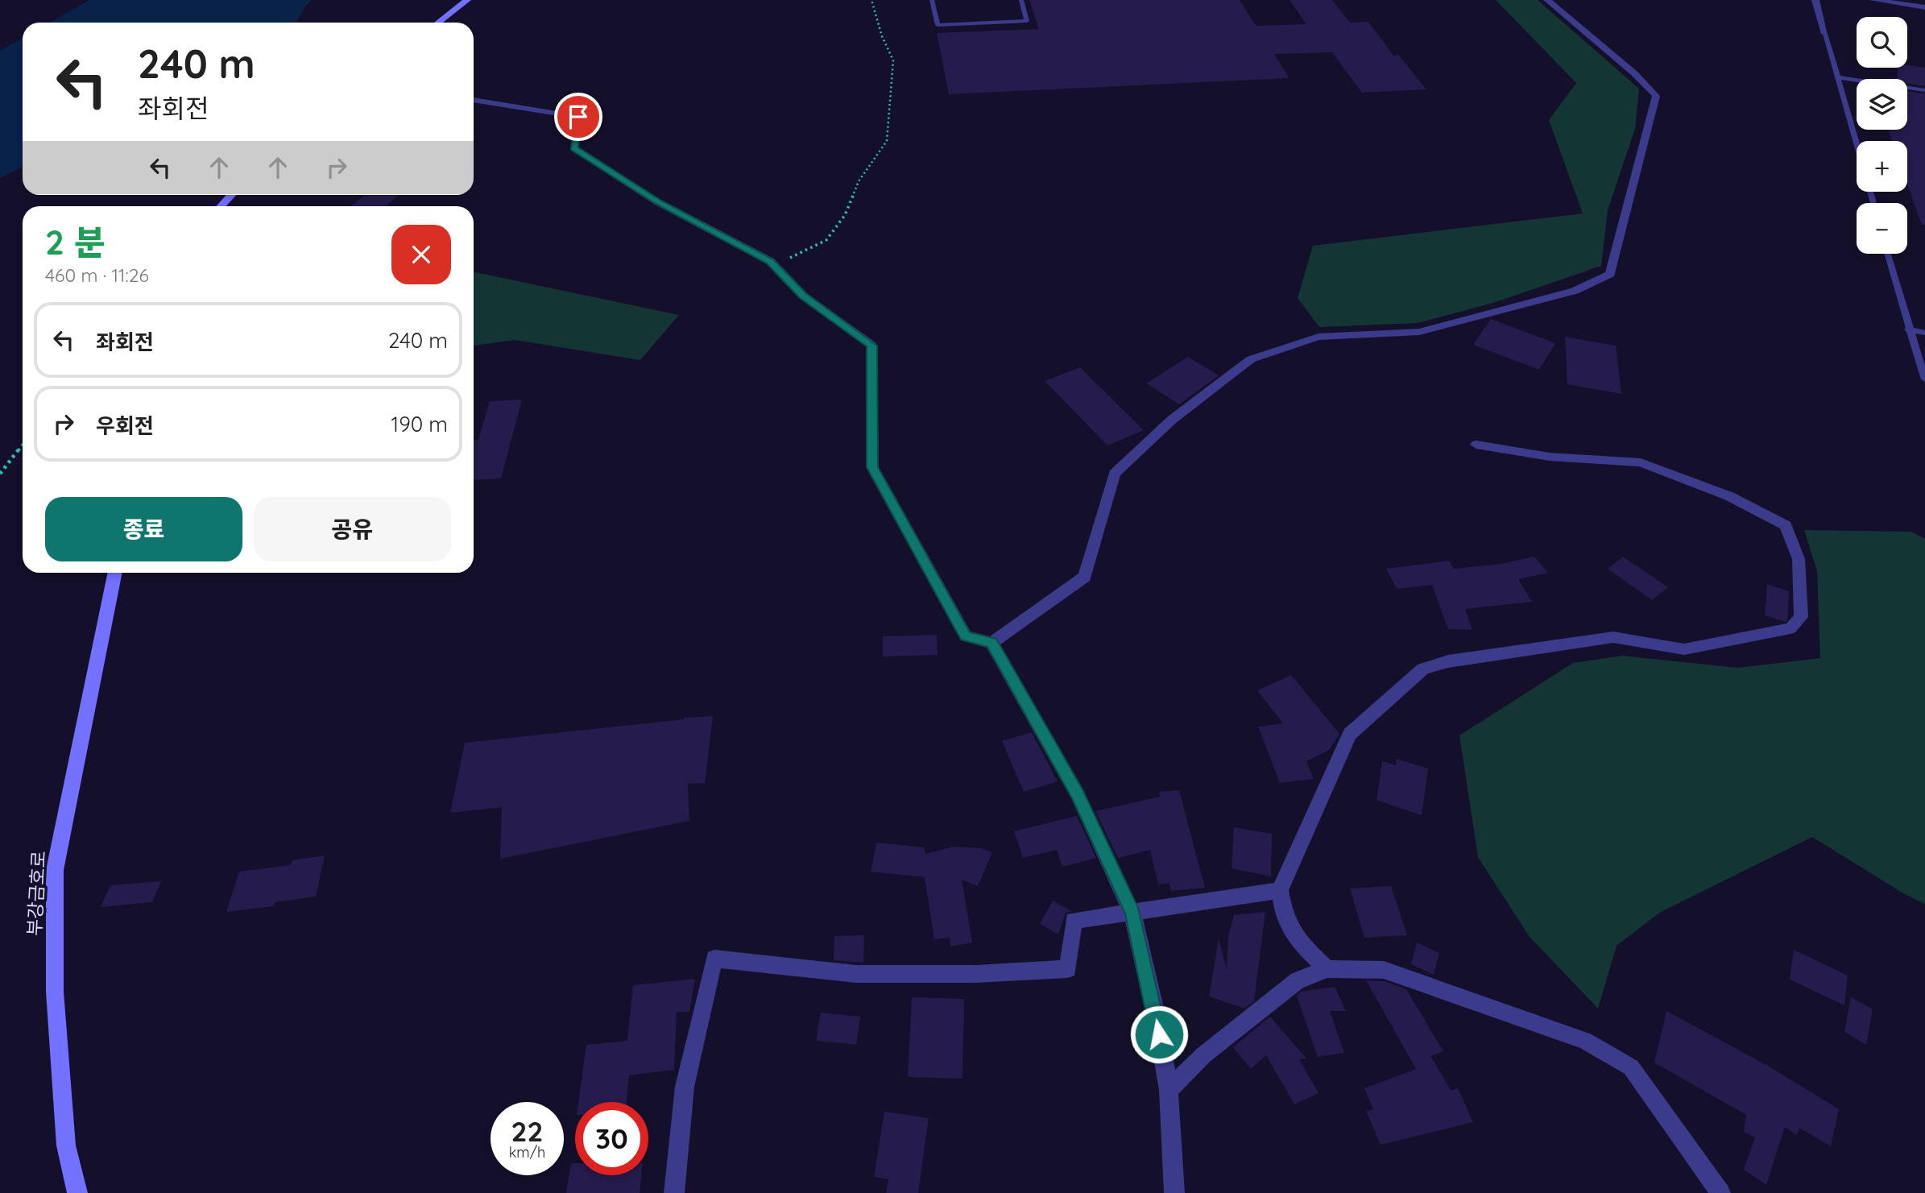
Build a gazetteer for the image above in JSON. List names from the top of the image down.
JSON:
{
  "streets": {
    "street": ["부강금호로"]
  },
  "page": {
    "map_buttons": ["+", "−"],
    "turn": ["240 m", "좌회전"],
    "heading": ["2 분", "460 m · 11:26"],
    "list": [
      {
        "name": "좌회전",
        "value": "240 m"
      },
      {
        "name": "우회전",
        "value": "190 m"
      }
    ],
    "buttons": ["종료", "공유"],
    "speed": "22 km/h",
    "limit": "30"
  }
}
